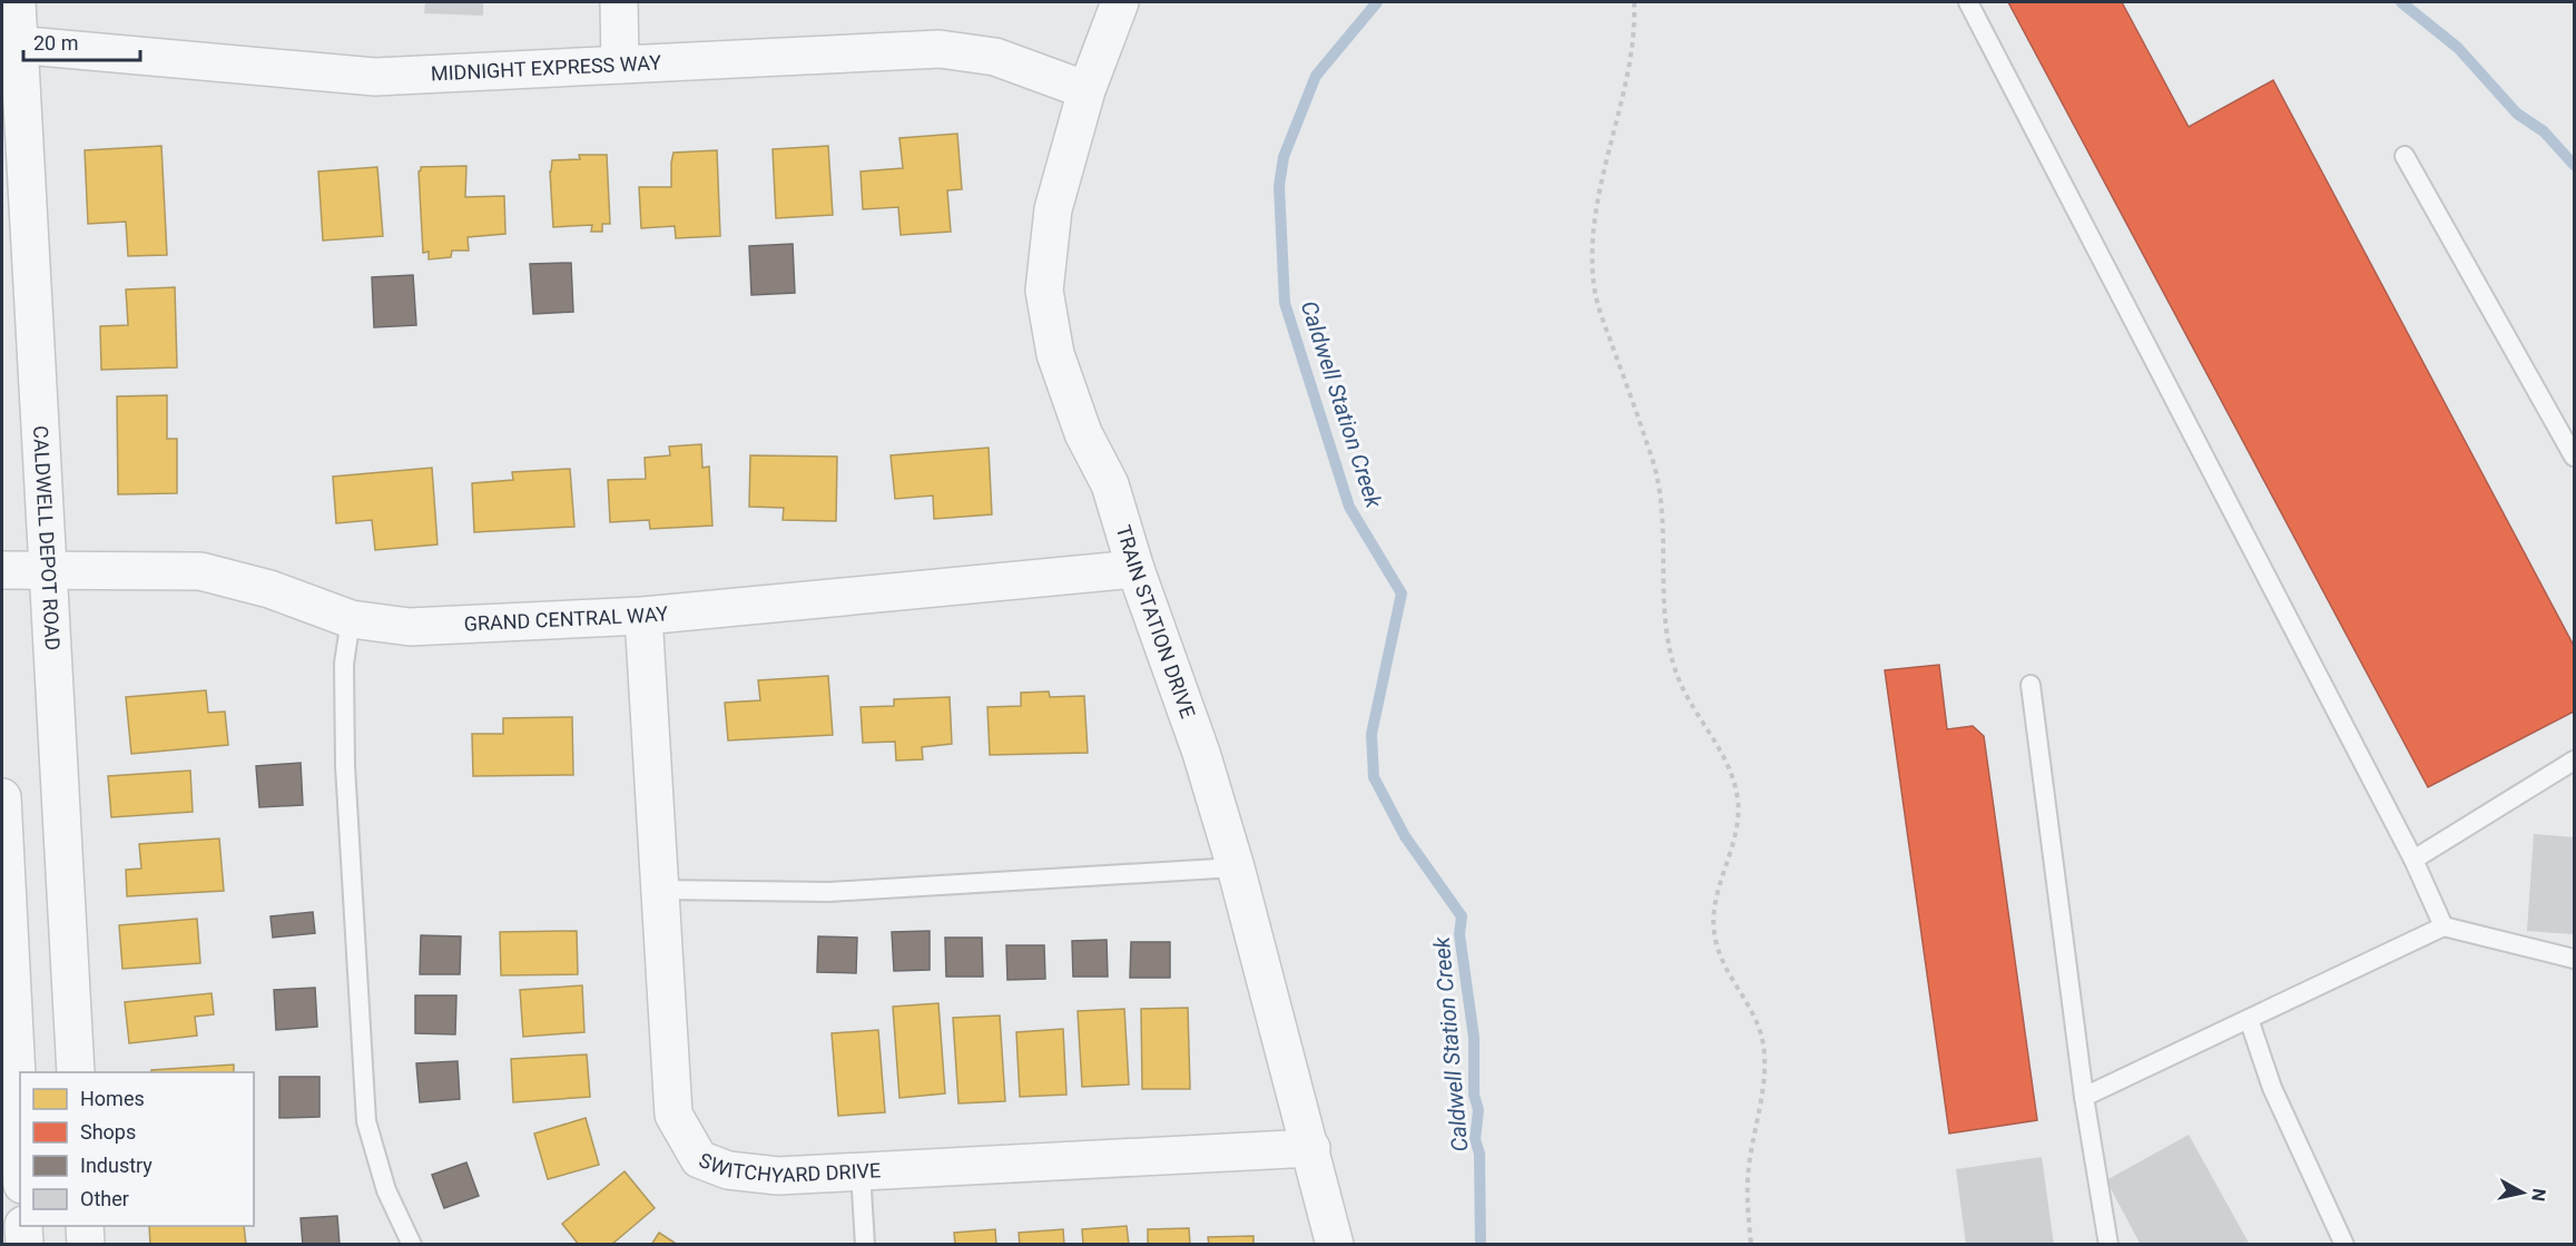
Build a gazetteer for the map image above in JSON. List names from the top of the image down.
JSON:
{
  "streets": {
    "street": [
      "MIDNIGHT EXPRESS WAY",
      "CALDWELL DEPOT ROAD",
      "GRAND CENTRAL WAY",
      "TRAIN STATION DRIVE",
      "SWITCHYARD DRIVE"
    ]
  },
  "crossings": [
    ["MIDNIGHT EXPRESS WAY", "CALDWELL DEPOT ROAD"],
    ["MIDNIGHT EXPRESS WAY", "TRAIN STATION DRIVE"],
    ["CALDWELL DEPOT ROAD", "GRAND CENTRAL WAY"],
    ["GRAND CENTRAL WAY", "TRAIN STATION DRIVE"],
    ["GRAND CENTRAL WAY", "SWITCHYARD DRIVE"],
    ["TRAIN STATION DRIVE", "SWITCHYARD DRIVE"]
  ],
  "water": ["Caldwell Station Creek"],
  "legend": [
    "Homes",
    "Shops",
    "Industry",
    "Other"
  ],
  "scale_bar": "20 m",
  "north": "right"
}
